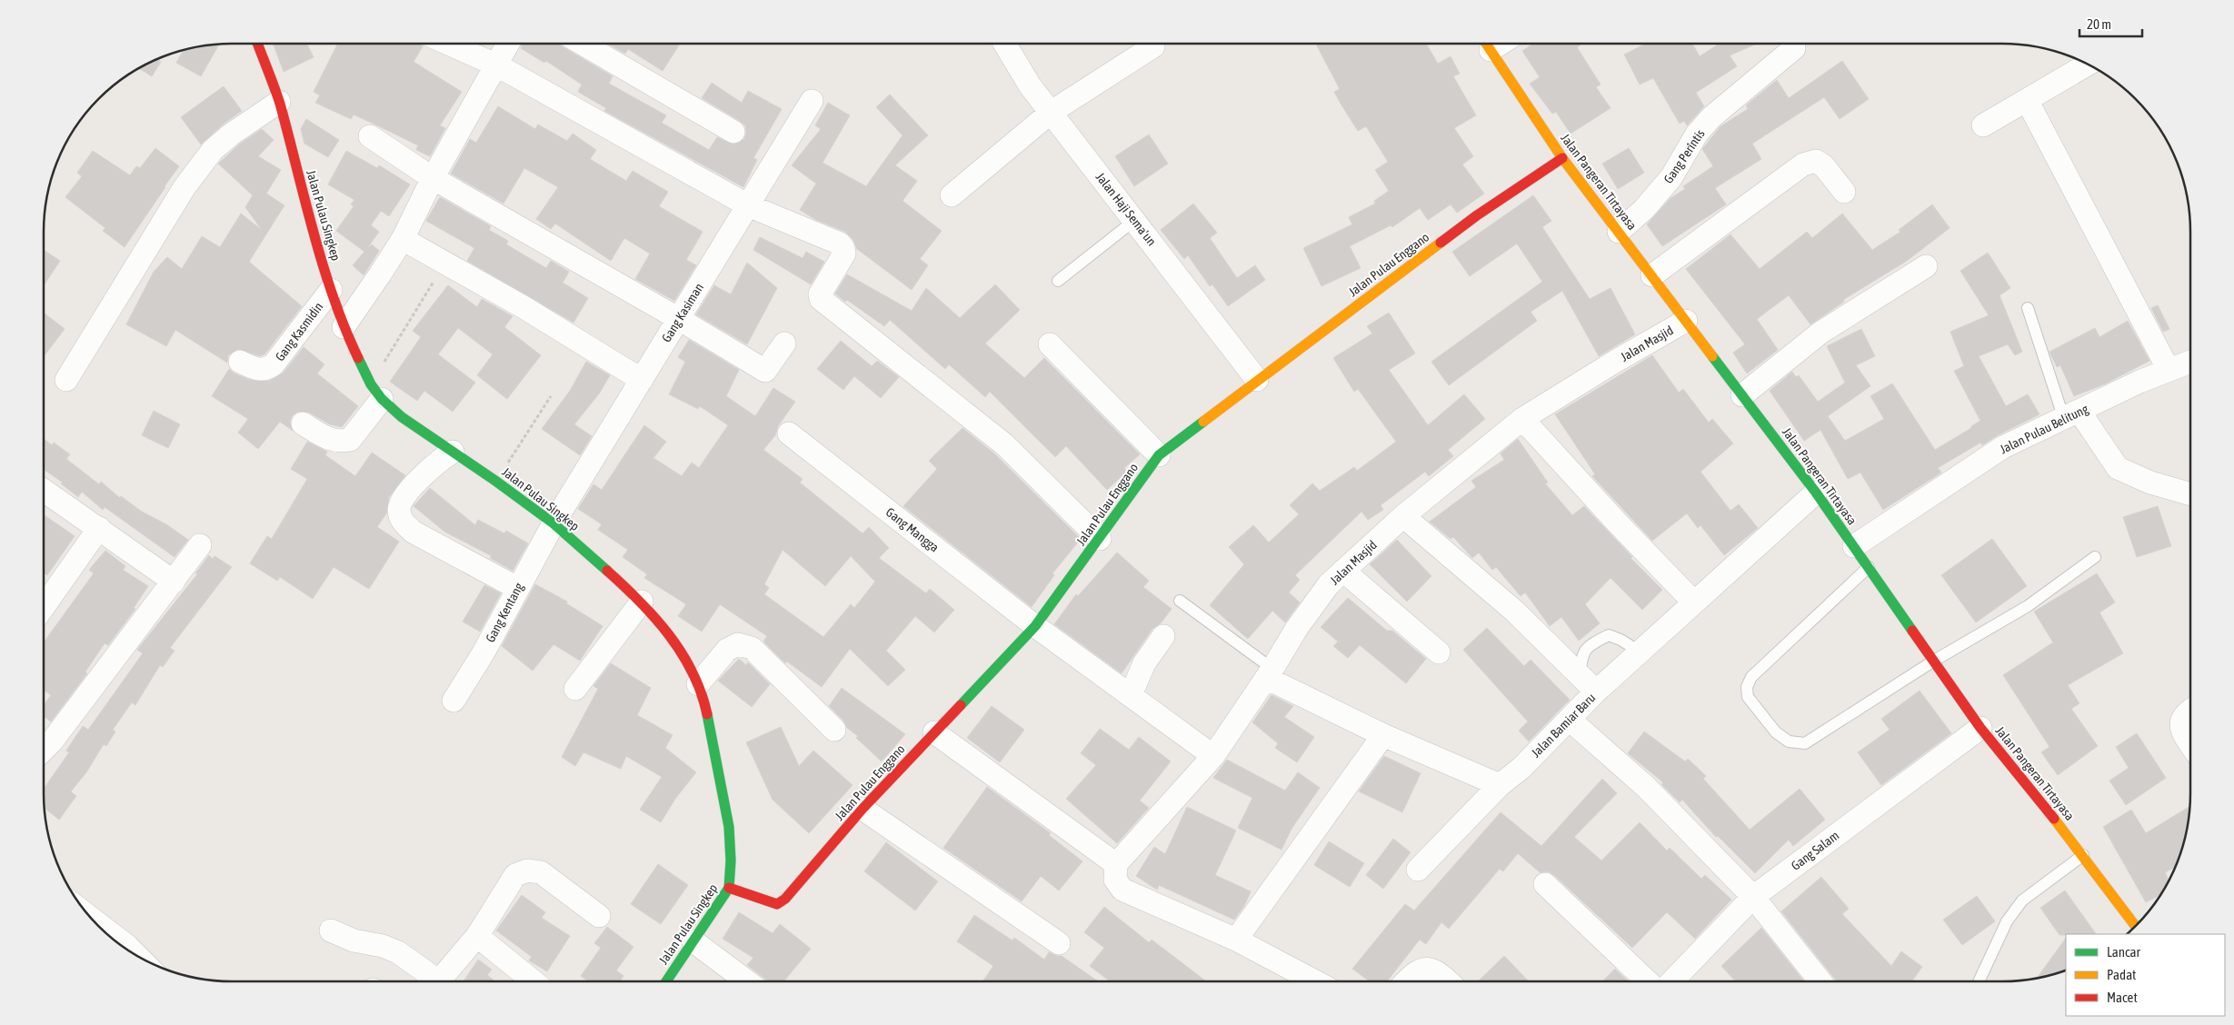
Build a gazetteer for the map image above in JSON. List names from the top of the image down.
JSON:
{
  "streets": {
    "street": [
      "Gang Perîntis",
      "Jalan Pangeran Tirtayasa",
      "Jalan Haji Sema'un",
      "Jalan Pulau Singkep",
      "Jalan Pulau Enggano",
      "Gang Kasiman",
      "Gang Kasmidin",
      "Jalan Masjid",
      "Jalan Pulau Belitung",
      "Gang Mangga",
      "Gang Kentang",
      "Jalan Bamiar Baru",
      "Gang Salam"
    ]
  },
  "crossings": [
    ["Gang Perîntis", "Jalan Pangeran Tirtayasa"],
    ["Jalan Pangeran Tirtayasa", "Jalan Pulau Enggano"],
    ["Jalan Pangeran Tirtayasa", "Jalan Masjid"],
    ["Jalan Pangeran Tirtayasa", "Jalan Pulau Belitung"],
    ["Jalan Pangeran Tirtayasa", "Jalan Bamiar Baru"],
    ["Jalan Pangeran Tirtayasa", "Gang Salam"],
    ["Jalan Haji Sema'un", "Jalan Pulau Enggano"],
    ["Jalan Pulau Singkep", "Jalan Pulau Enggano"],
    ["Jalan Pulau Singkep", "Gang Kasiman"],
    ["Jalan Pulau Singkep", "Gang Kasmidin"],
    ["Jalan Pulau Singkep", "Gang Kentang"],
    ["Jalan Pulau Enggano", "Gang Mangga"],
    ["Gang Kasiman", "Gang Kentang"],
    ["Jalan Masjid", "Gang Mangga"]
  ],
  "legend": ["Lancar", "Padat", "Macet"],
  "scale_bar": "20 m"
}
